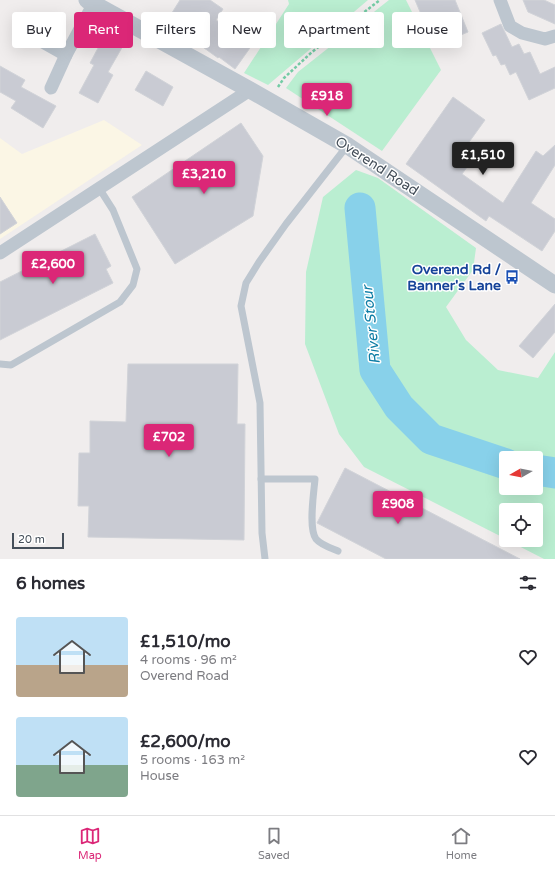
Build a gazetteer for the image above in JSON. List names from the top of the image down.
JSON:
{
  "streets": {
    "street": ["Overend Road"]
  },
  "water": ["River Stour"],
  "places": {
    "bus stop": ["Overend Rd / Banner's Lane"]
  },
  "scale_bar": "20 m",
  "north": "left",
  "page": {
    "chip": [
      "Buy",
      "Rent",
      "Filters",
      "New",
      "Apartment",
      "House"
    ],
    "price": [
      "£918",
      "£1,510",
      "£3,210",
      "£2,600",
      "£702",
      "£908"
    ],
    "scale": "20 m",
    "heading": "6 homes",
    "list": [
      {
        "name": "£1,510/mo",
        "note": "4 rooms · 96 m² · Overend Road"
      },
      {
        "name": "£2,600/mo",
        "note": "5 rooms · 163 m² · House"
      }
    ],
    "tabs": ["Map", "Saved", "Home"]
  }
}
